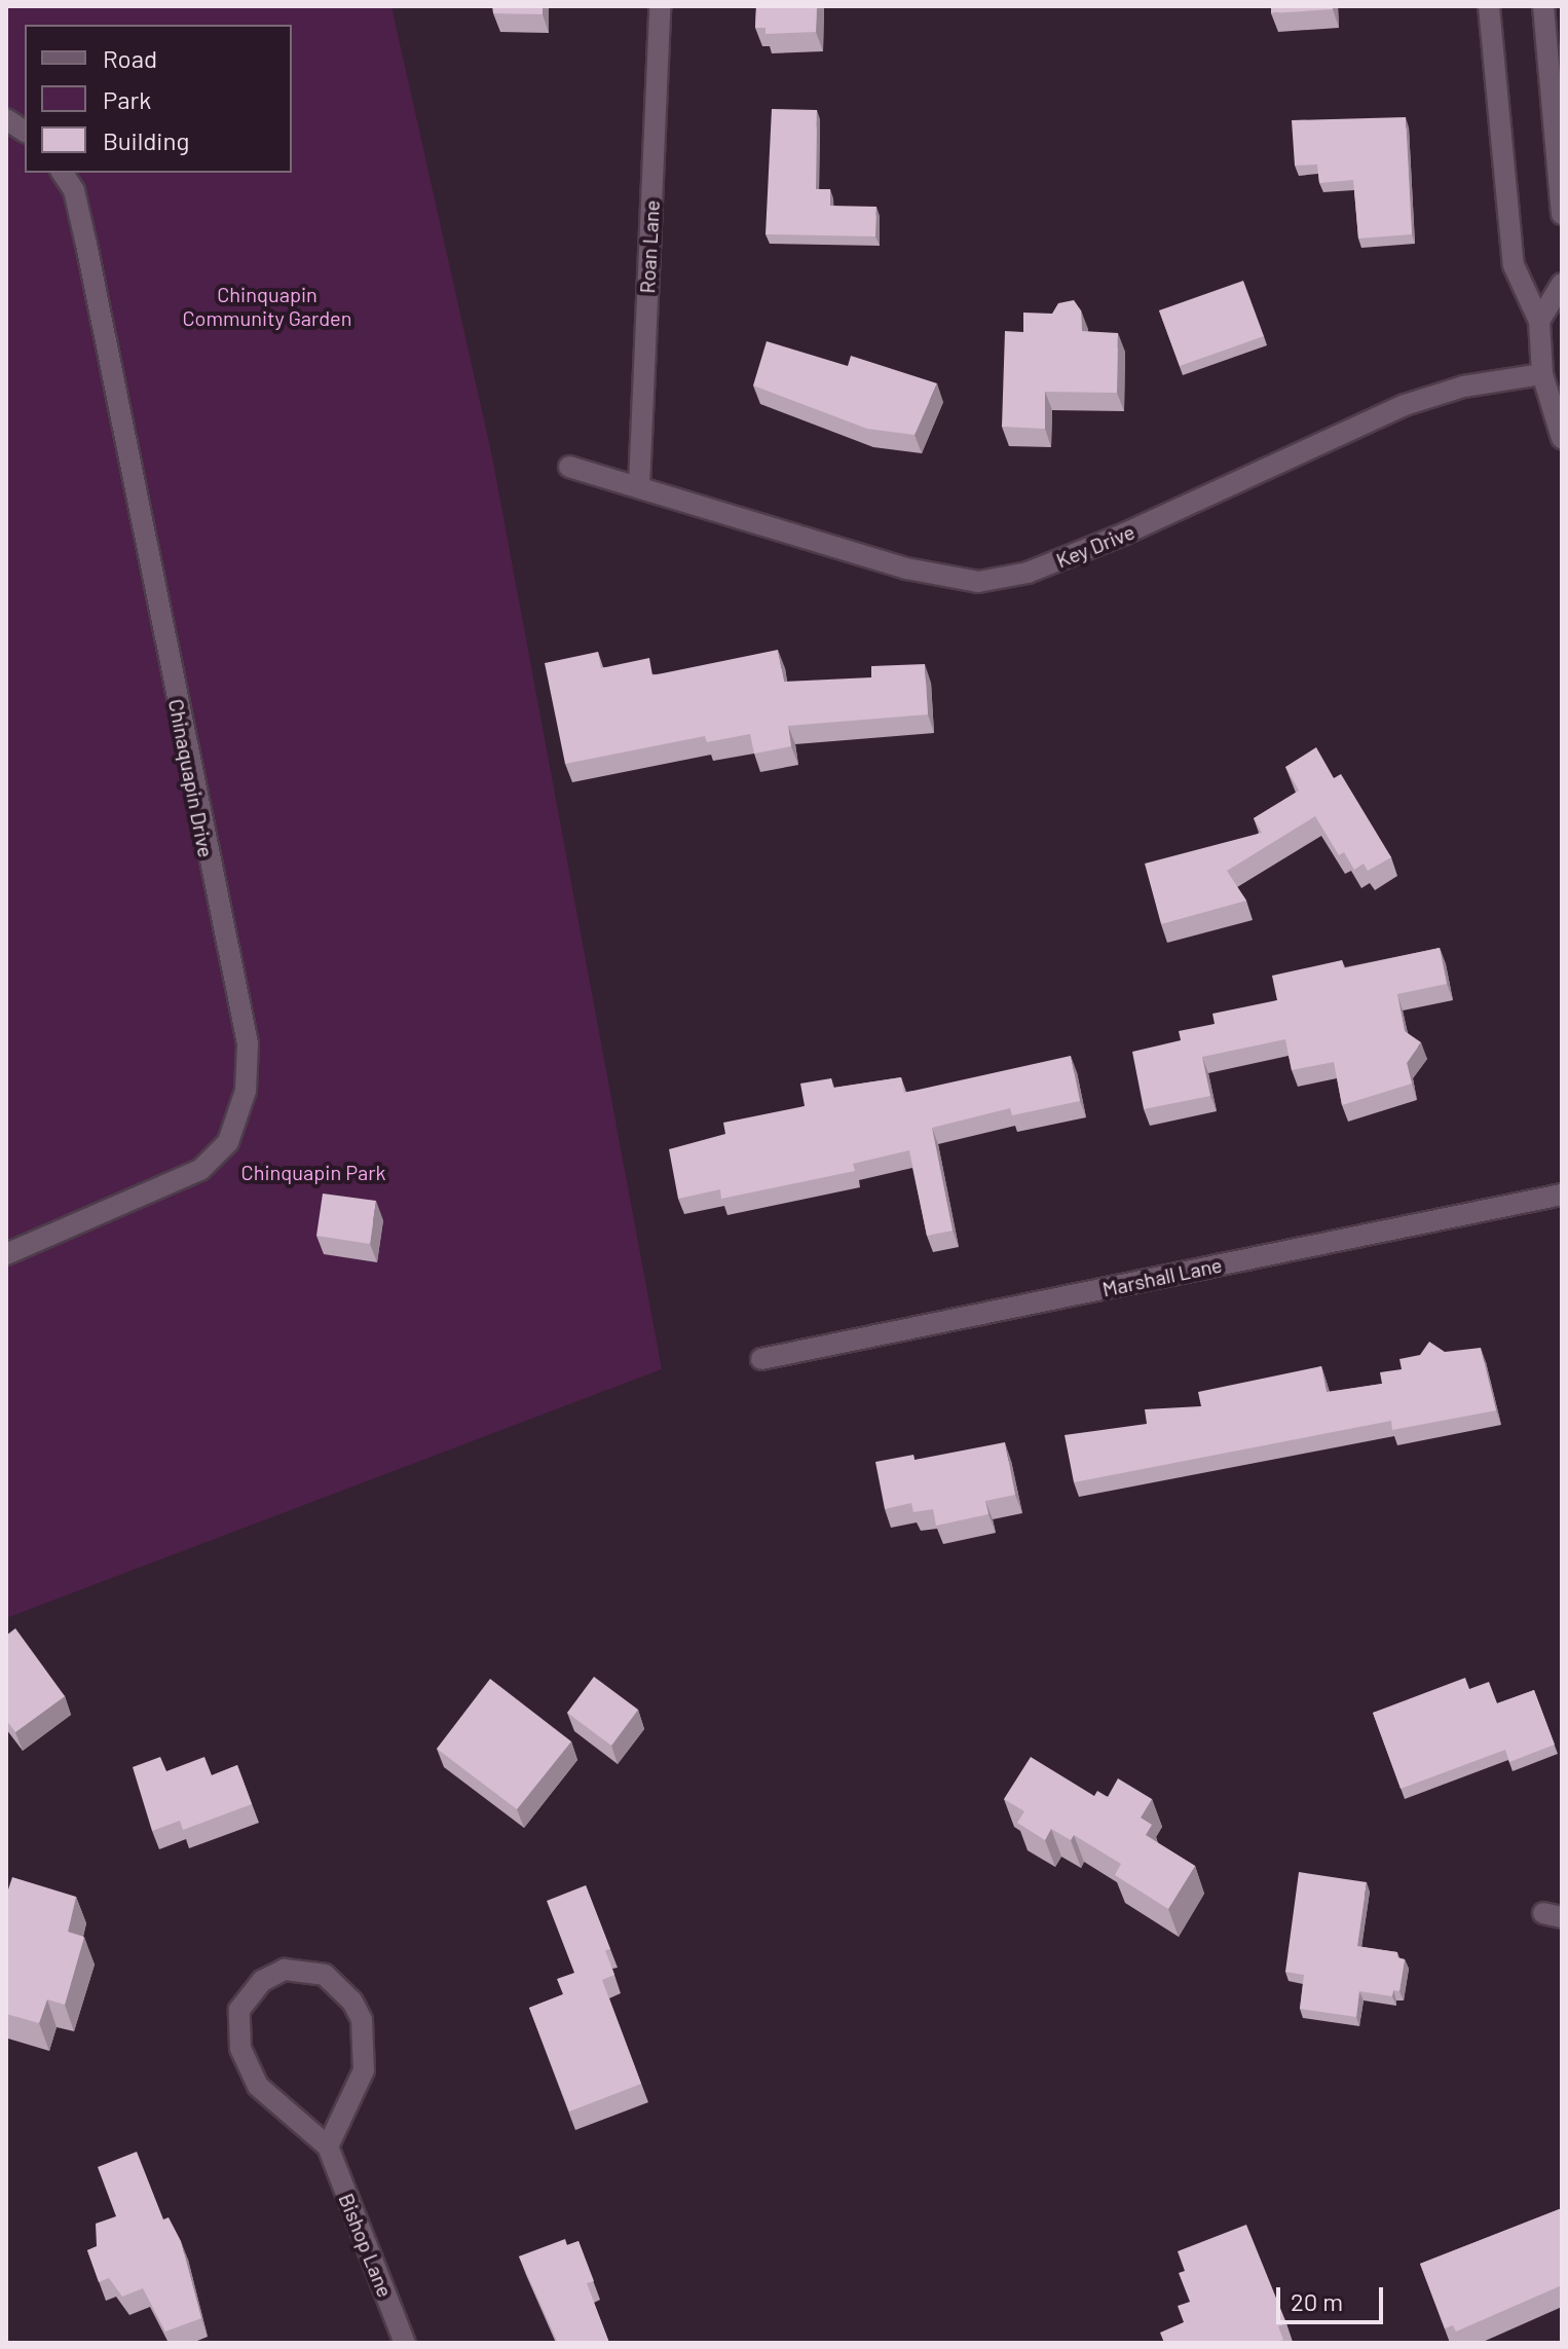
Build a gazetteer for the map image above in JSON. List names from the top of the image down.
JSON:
{
  "streets": {
    "street": [
      "Roan Lane",
      "Key Drive",
      "Chinaquapin Drive",
      "Marshall Lane",
      "Bishop Lane"
    ]
  },
  "crossings": [
    ["Roan Lane", "Key Drive"]
  ],
  "parks": ["Chinquapin Community Garden", "Chinquapin Park"],
  "legend": ["Road", "Park", "Building"],
  "scale_bar": "20 m"
}
